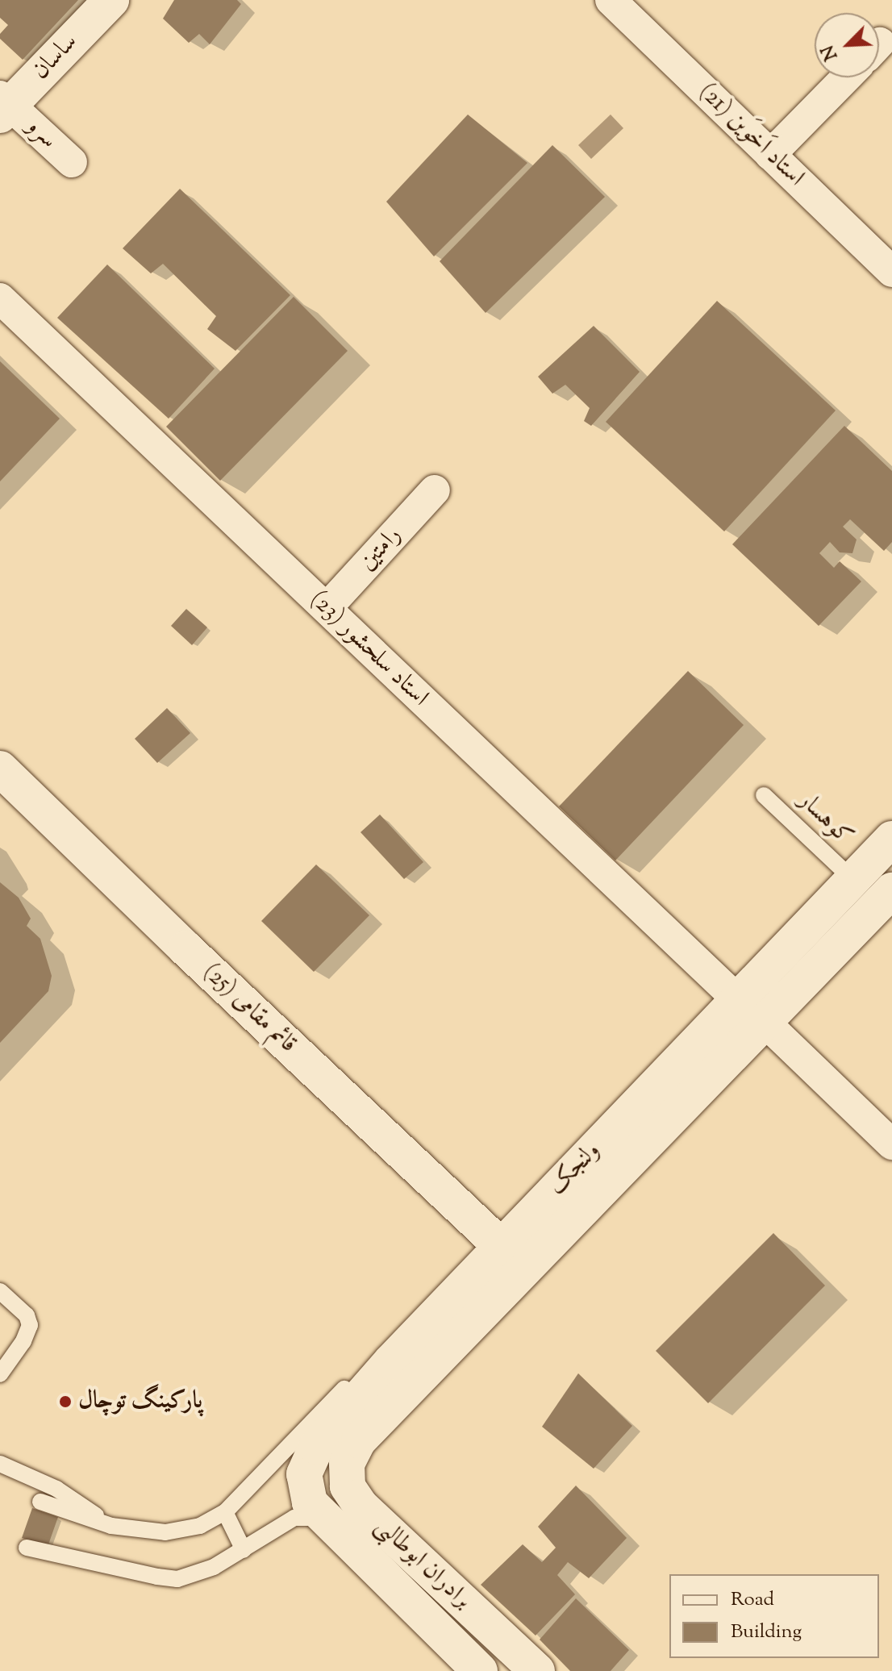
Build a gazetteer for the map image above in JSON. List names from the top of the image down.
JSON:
{
  "streets": {
    "main road": [
      "ساسان",
      "قائم مقامی (25)",
      "ولنجک",
      "برادران ابوطالبی"
    ],
    "street": [
      "سرو",
      "استاد اَخوَين (21)",
      "رامتین",
      "استاد سلحشور (23)"
    ],
    "lane": ["کوهسار"]
  },
  "crossings": [
    ["ساسان", "سرو"],
    ["رامتین", "استاد سلحشور (23)"],
    ["استاد سلحشور (23)", "ولنجک"],
    ["کوهسار", "ولنجک"],
    ["قائم مقامی (25)", "ولنجک"],
    ["ولنجک", "برادران ابوطالبی"]
  ],
  "places": ["پارکینگ توچال"],
  "legend": ["Road", "Building"],
  "north": "bottom left"
}
